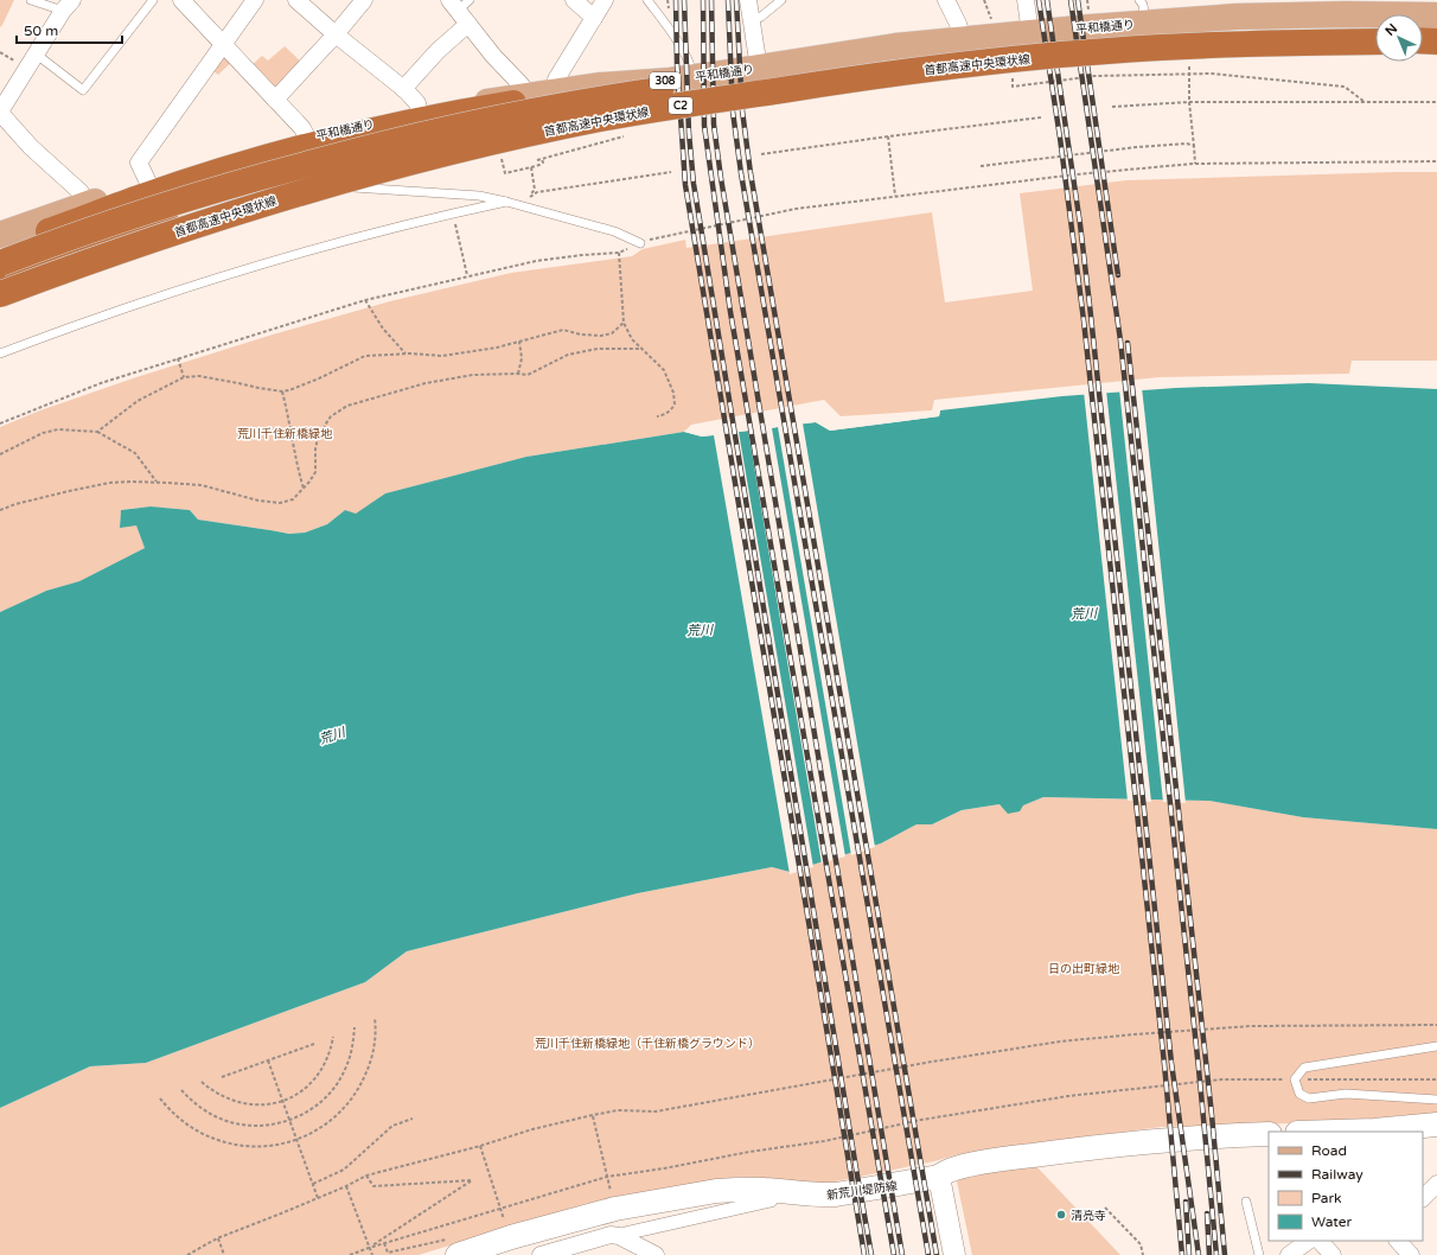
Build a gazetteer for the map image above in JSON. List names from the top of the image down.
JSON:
{
  "streets": {
    "highway": ["首都高速中央環状線", "C2"],
    "main road": ["平和橋通り", "308", "新荒川堤防線"]
  },
  "water": ["荒川"],
  "parks": ["荒川千住新橋緑地", "日の出町緑地", "荒川千住新橋緑地（千住新橋グラウンド）"],
  "places": ["清亮寺"],
  "legend": [
    "Road",
    "Railway",
    "Park",
    "Water"
  ],
  "scale_bar": "50 m",
  "north": "top left"
}
